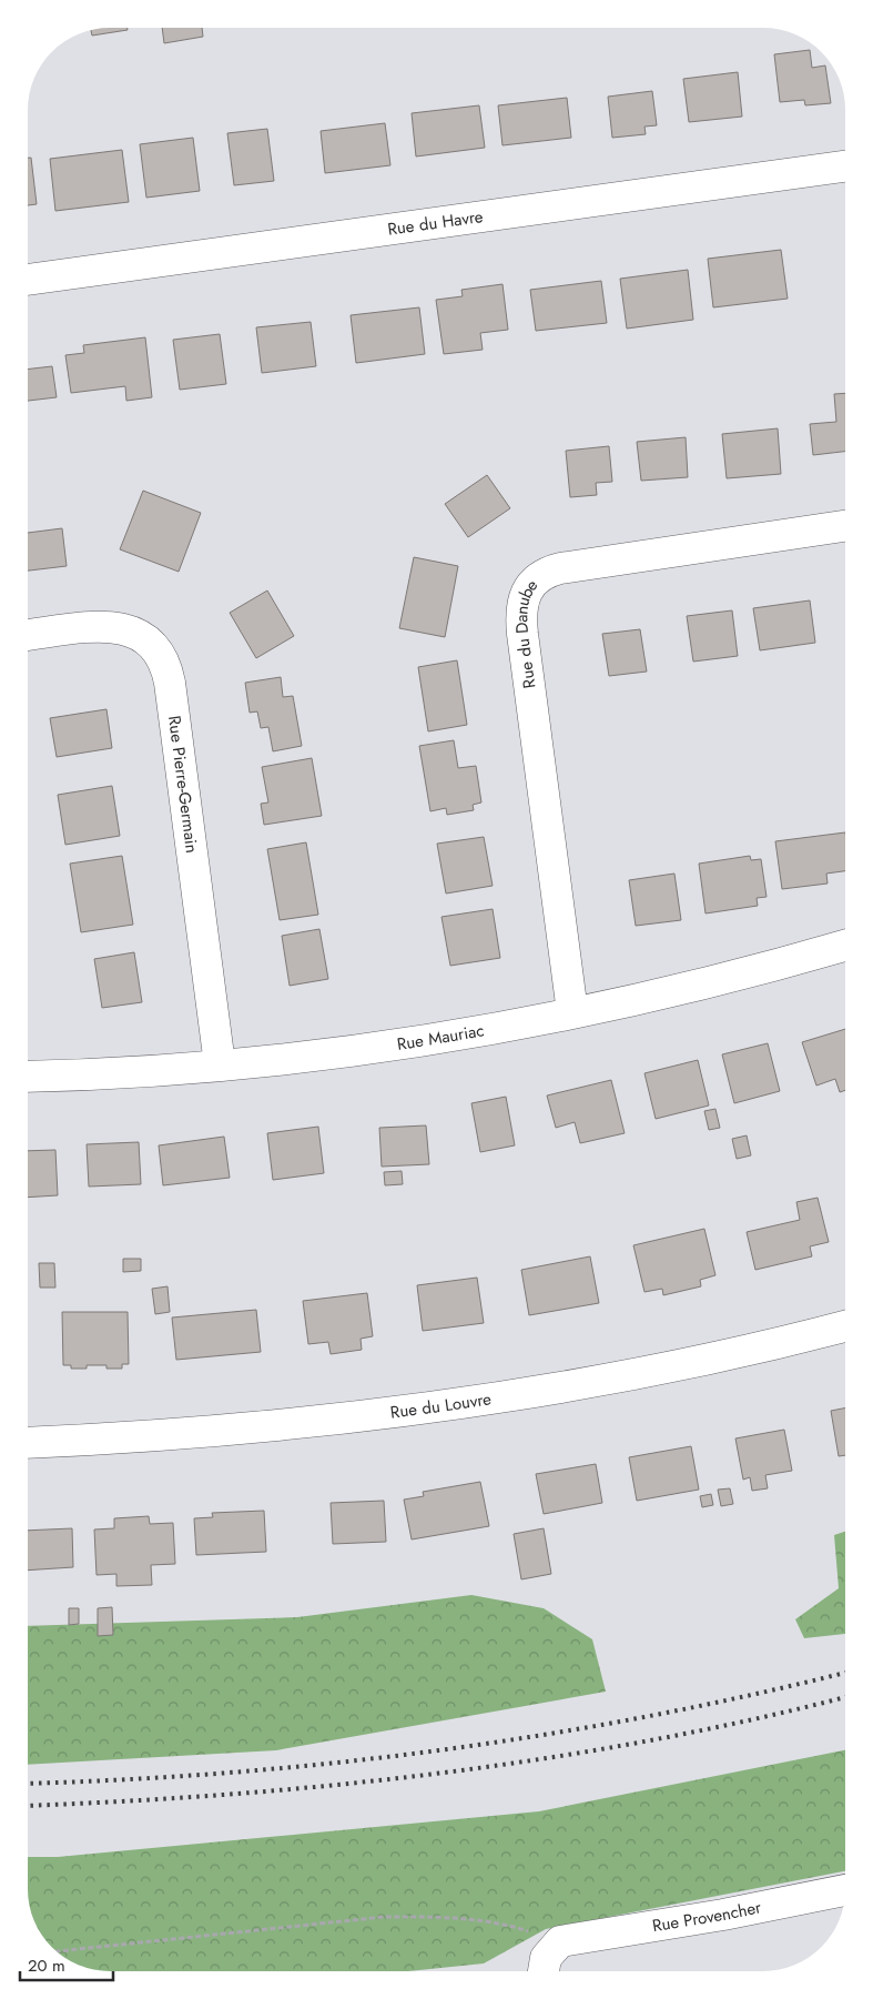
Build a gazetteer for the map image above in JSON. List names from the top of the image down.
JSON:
{
  "streets": {
    "street": [
      "Rue du Havre",
      "Rue du Danube",
      "Rue Pierre-Germain",
      "Rue Mauriac",
      "Rue du Louvre",
      "Rue Provencher"
    ]
  },
  "crossings": [
    ["Rue du Danube", "Rue Mauriac"],
    ["Rue Pierre-Germain", "Rue Mauriac"]
  ],
  "scale_bar": "20 m"
}
